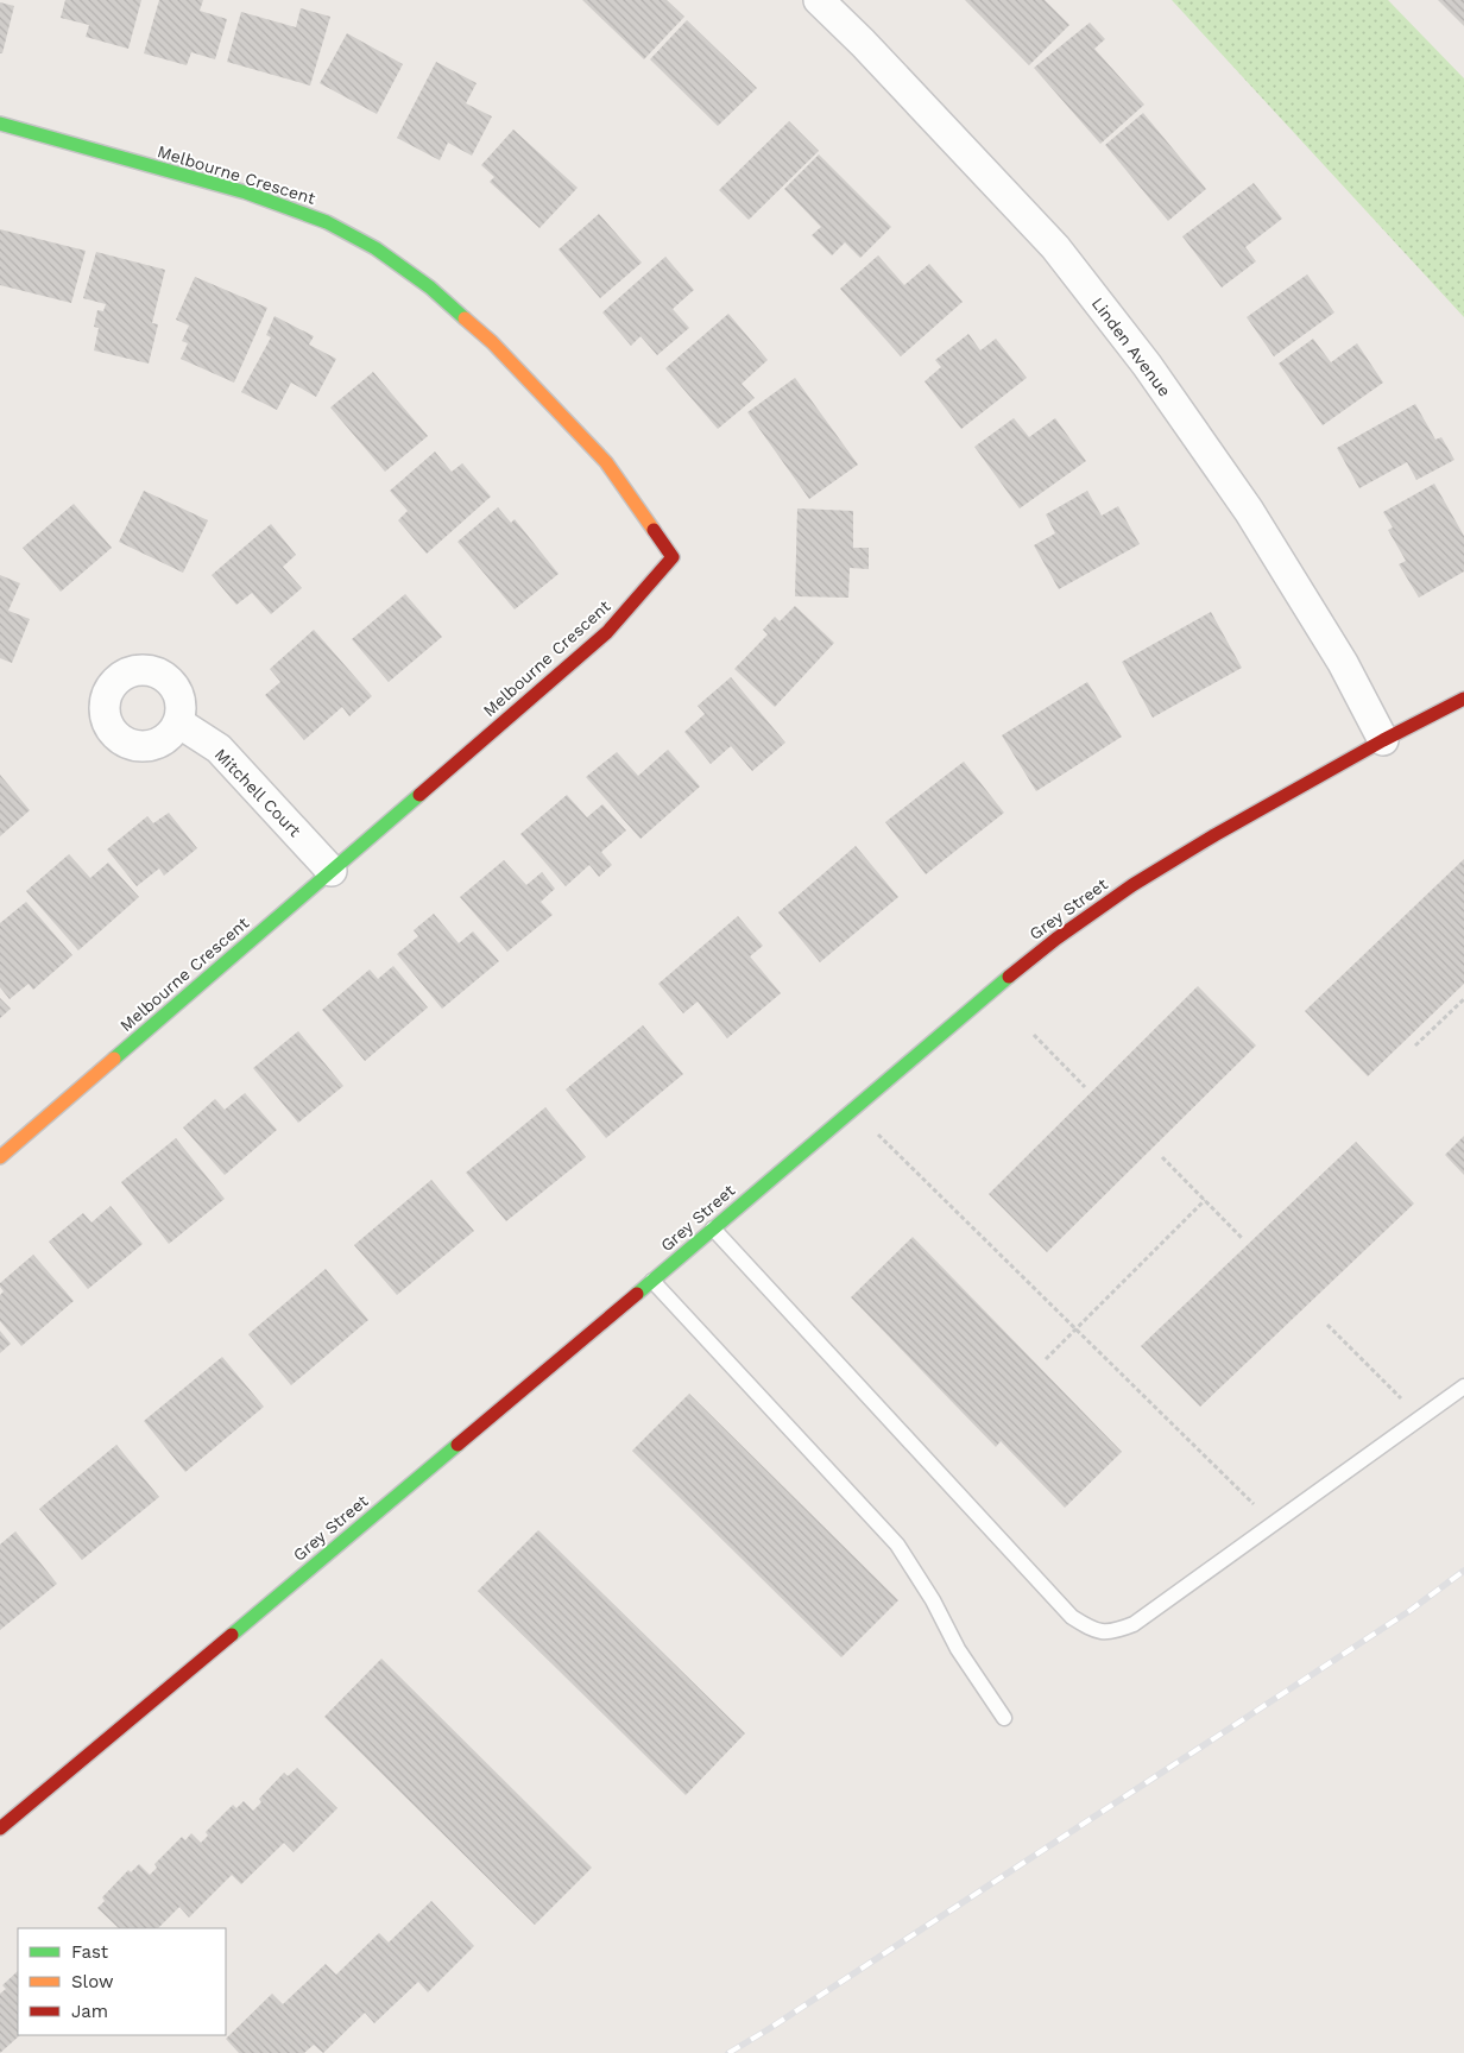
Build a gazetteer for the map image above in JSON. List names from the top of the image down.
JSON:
{
  "streets": {
    "street": [
      "Melbourne Crescent",
      "Linden Avenue",
      "Mitchell Court",
      "Grey Street"
    ]
  },
  "crossings": [
    ["Melbourne Crescent", "Mitchell Court"],
    ["Linden Avenue", "Grey Street"]
  ],
  "legend": ["Fast", "Slow", "Jam"]
}
